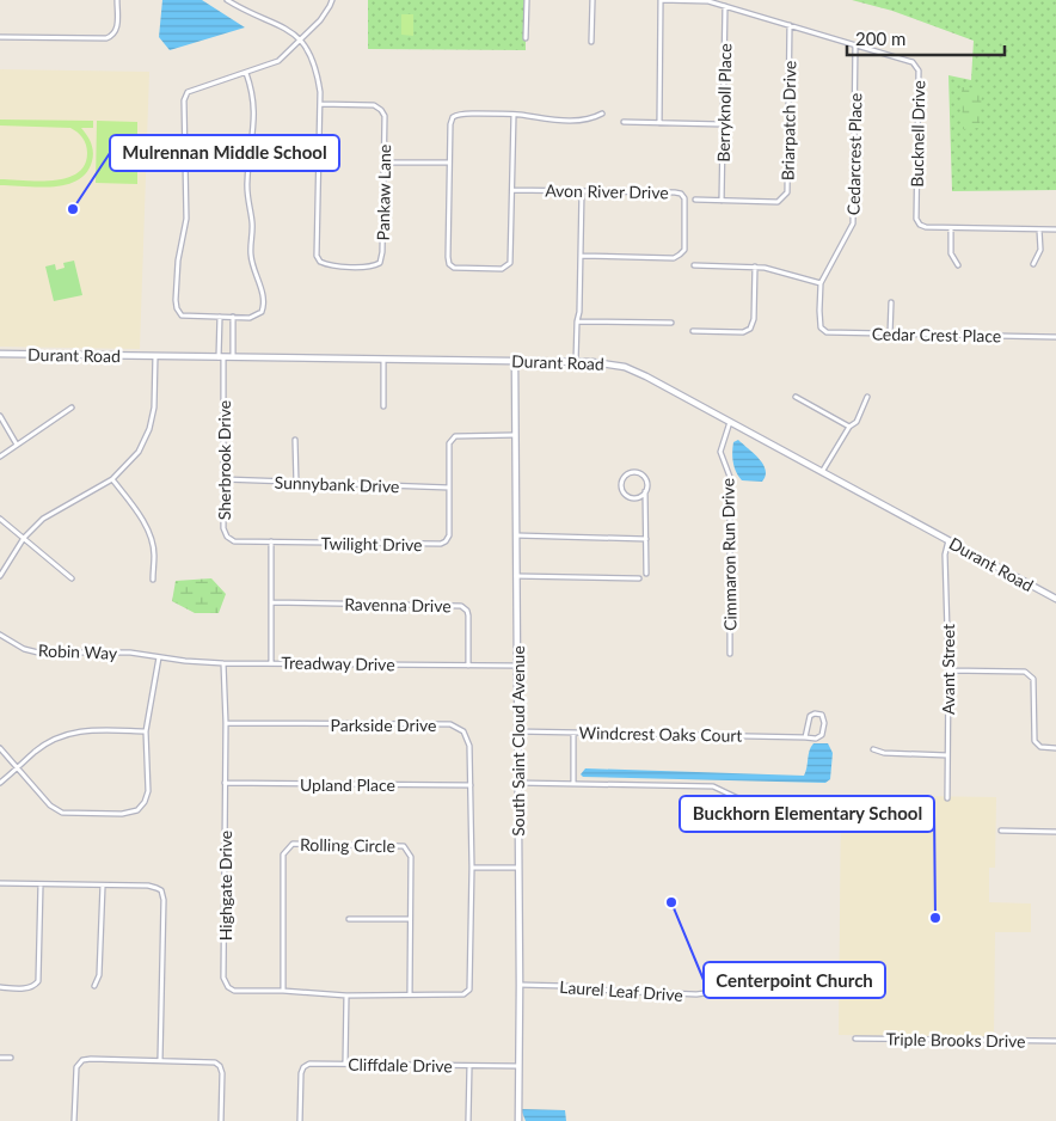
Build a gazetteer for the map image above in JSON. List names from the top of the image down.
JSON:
{
  "streets": {
    "street": [
      "Berryknoll Place",
      "Briarpatch Drive",
      "Bucknell Drive",
      "Cedarcrest Place",
      "Avon River Drive",
      "Pankaw Lane",
      "Cedar Crest Place",
      "Durant Road",
      "Sherbrook Drive",
      "Sunnybank Drive",
      "Twilight Drive",
      "Cimmaron Run Drive",
      "Ravenna Drive",
      "Robin Way",
      "Treadway Drive",
      "Avant Street",
      "Parkside Drive",
      "Windcrest Oaks Court",
      "South Saint Cloud Avenue",
      "Upland Place",
      "Rolling Circle",
      "Highgate Drive",
      "Laurel Leaf Drive",
      "Triple Brooks Drive",
      "Cliffdale Drive"
    ]
  },
  "crossings": [
    ["Berryknoll Place", "Briarpatch Drive"],
    ["Berryknoll Place", "Bucknell Drive"],
    ["Briarpatch Drive", "Bucknell Drive"],
    ["Bucknell Drive", "Cedarcrest Place"],
    ["Cedarcrest Place", "Cedar Crest Place"],
    ["Durant Road", "Sherbrook Drive"],
    ["Durant Road", "Cimmaron Run Drive"],
    ["Durant Road", "Avant Street"],
    ["Durant Road", "South Saint Cloud Avenue"],
    ["Sherbrook Drive", "Sunnybank Drive"],
    ["Sherbrook Drive", "Twilight Drive"],
    ["Sunnybank Drive", "Twilight Drive"],
    ["Twilight Drive", "South Saint Cloud Avenue"],
    ["Ravenna Drive", "Treadway Drive"],
    ["Robin Way", "Treadway Drive"],
    ["Treadway Drive", "South Saint Cloud Avenue"],
    ["Treadway Drive", "Highgate Drive"],
    ["Parkside Drive", "Upland Place"],
    ["Parkside Drive", "Highgate Drive"],
    ["Windcrest Oaks Court", "South Saint Cloud Avenue"],
    ["South Saint Cloud Avenue", "Laurel Leaf Drive"],
    ["South Saint Cloud Avenue", "Cliffdale Drive"],
    ["Upland Place", "Highgate Drive"],
    ["Rolling Circle", "Highgate Drive"]
  ],
  "places": ["Mulrennan Middle School", "Centerpoint Church", "Buckhorn Elementary School"],
  "scale_bar": "200 m"
}
